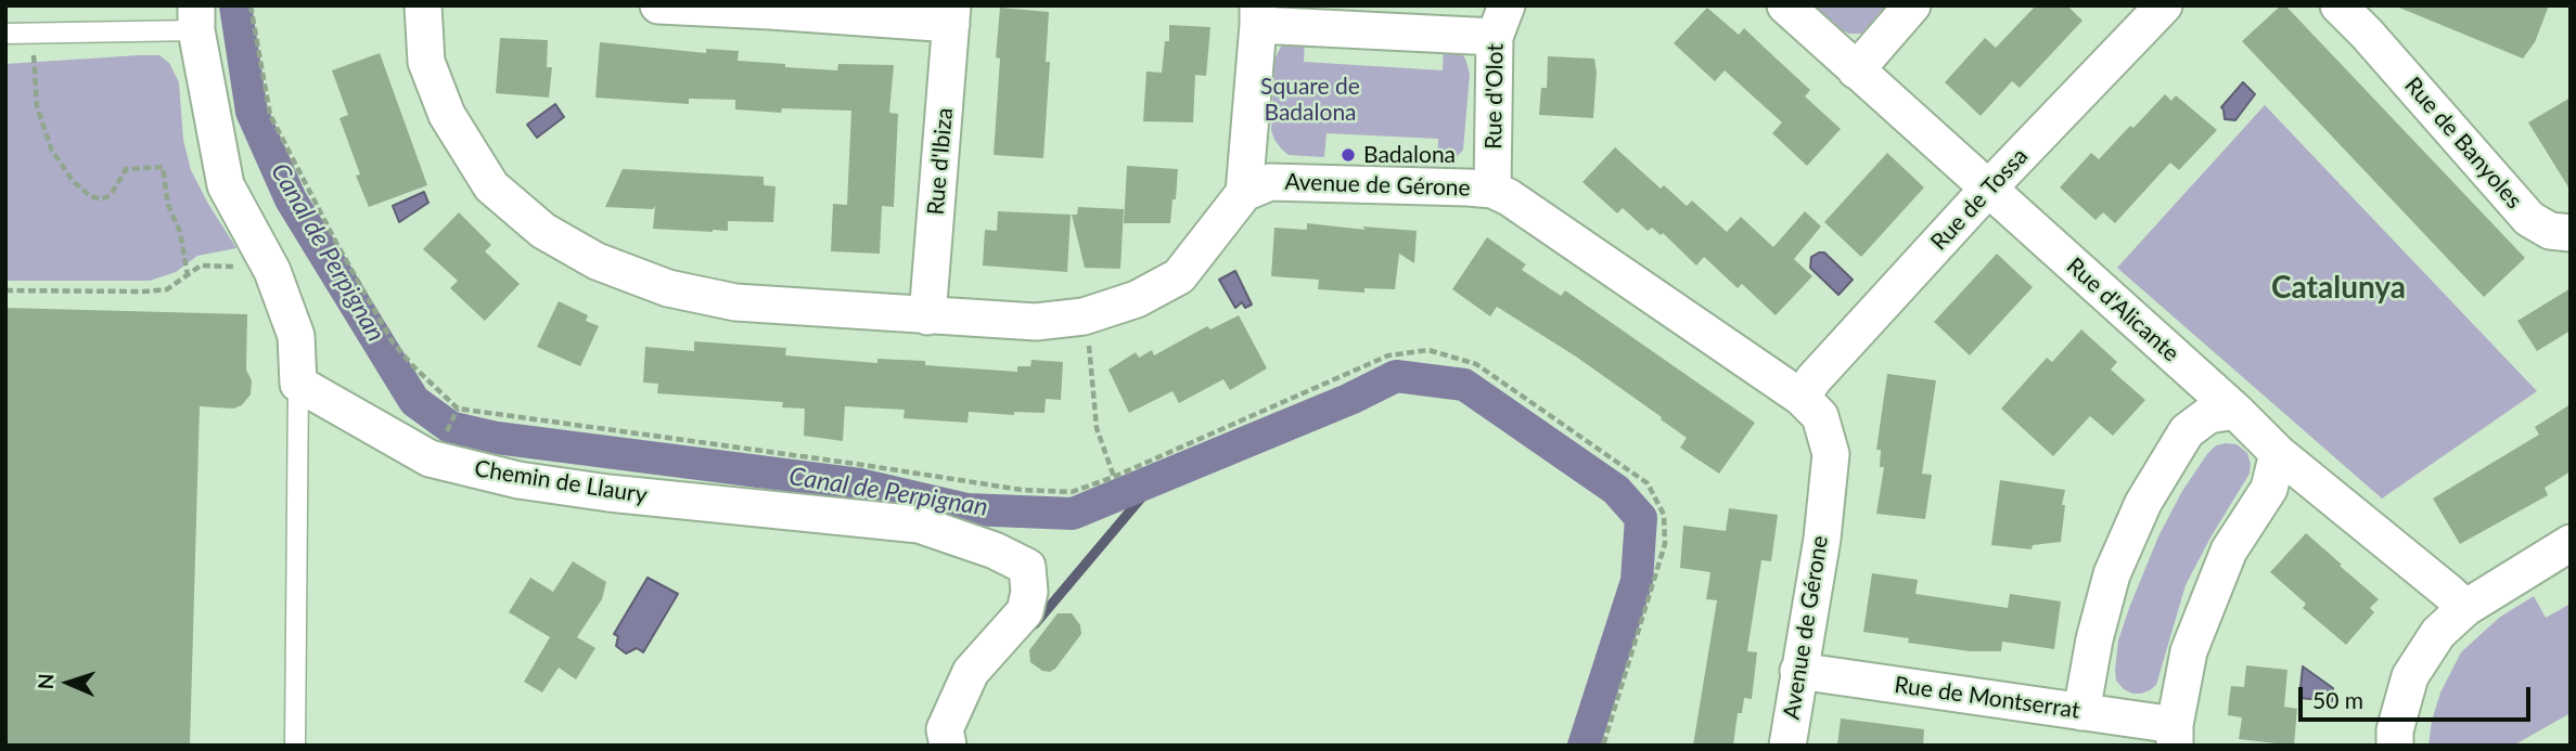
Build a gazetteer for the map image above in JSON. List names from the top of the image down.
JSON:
{
  "streets": {
    "street": [
      "Rue d'Olot",
      "Rue de Banyoles",
      "Rue d'Ibiza",
      "Avenue de Gérone",
      "Rue de Tossa",
      "Rue d'Alicante",
      "Chemin de Llaury",
      "Rue de Montserrat"
    ]
  },
  "crossings": [
    ["Rue d'Olot", "Avenue de Gérone"],
    ["Avenue de Gérone", "Rue de Tossa"],
    ["Avenue de Gérone", "Rue de Montserrat"],
    ["Rue de Tossa", "Rue d'Alicante"]
  ],
  "districts": ["Catalunya"],
  "water": ["Canal de Perpignan"],
  "parks": ["Square de Badalona"],
  "places": ["Badalona"],
  "scale_bar": "50 m",
  "north": "left"
}
